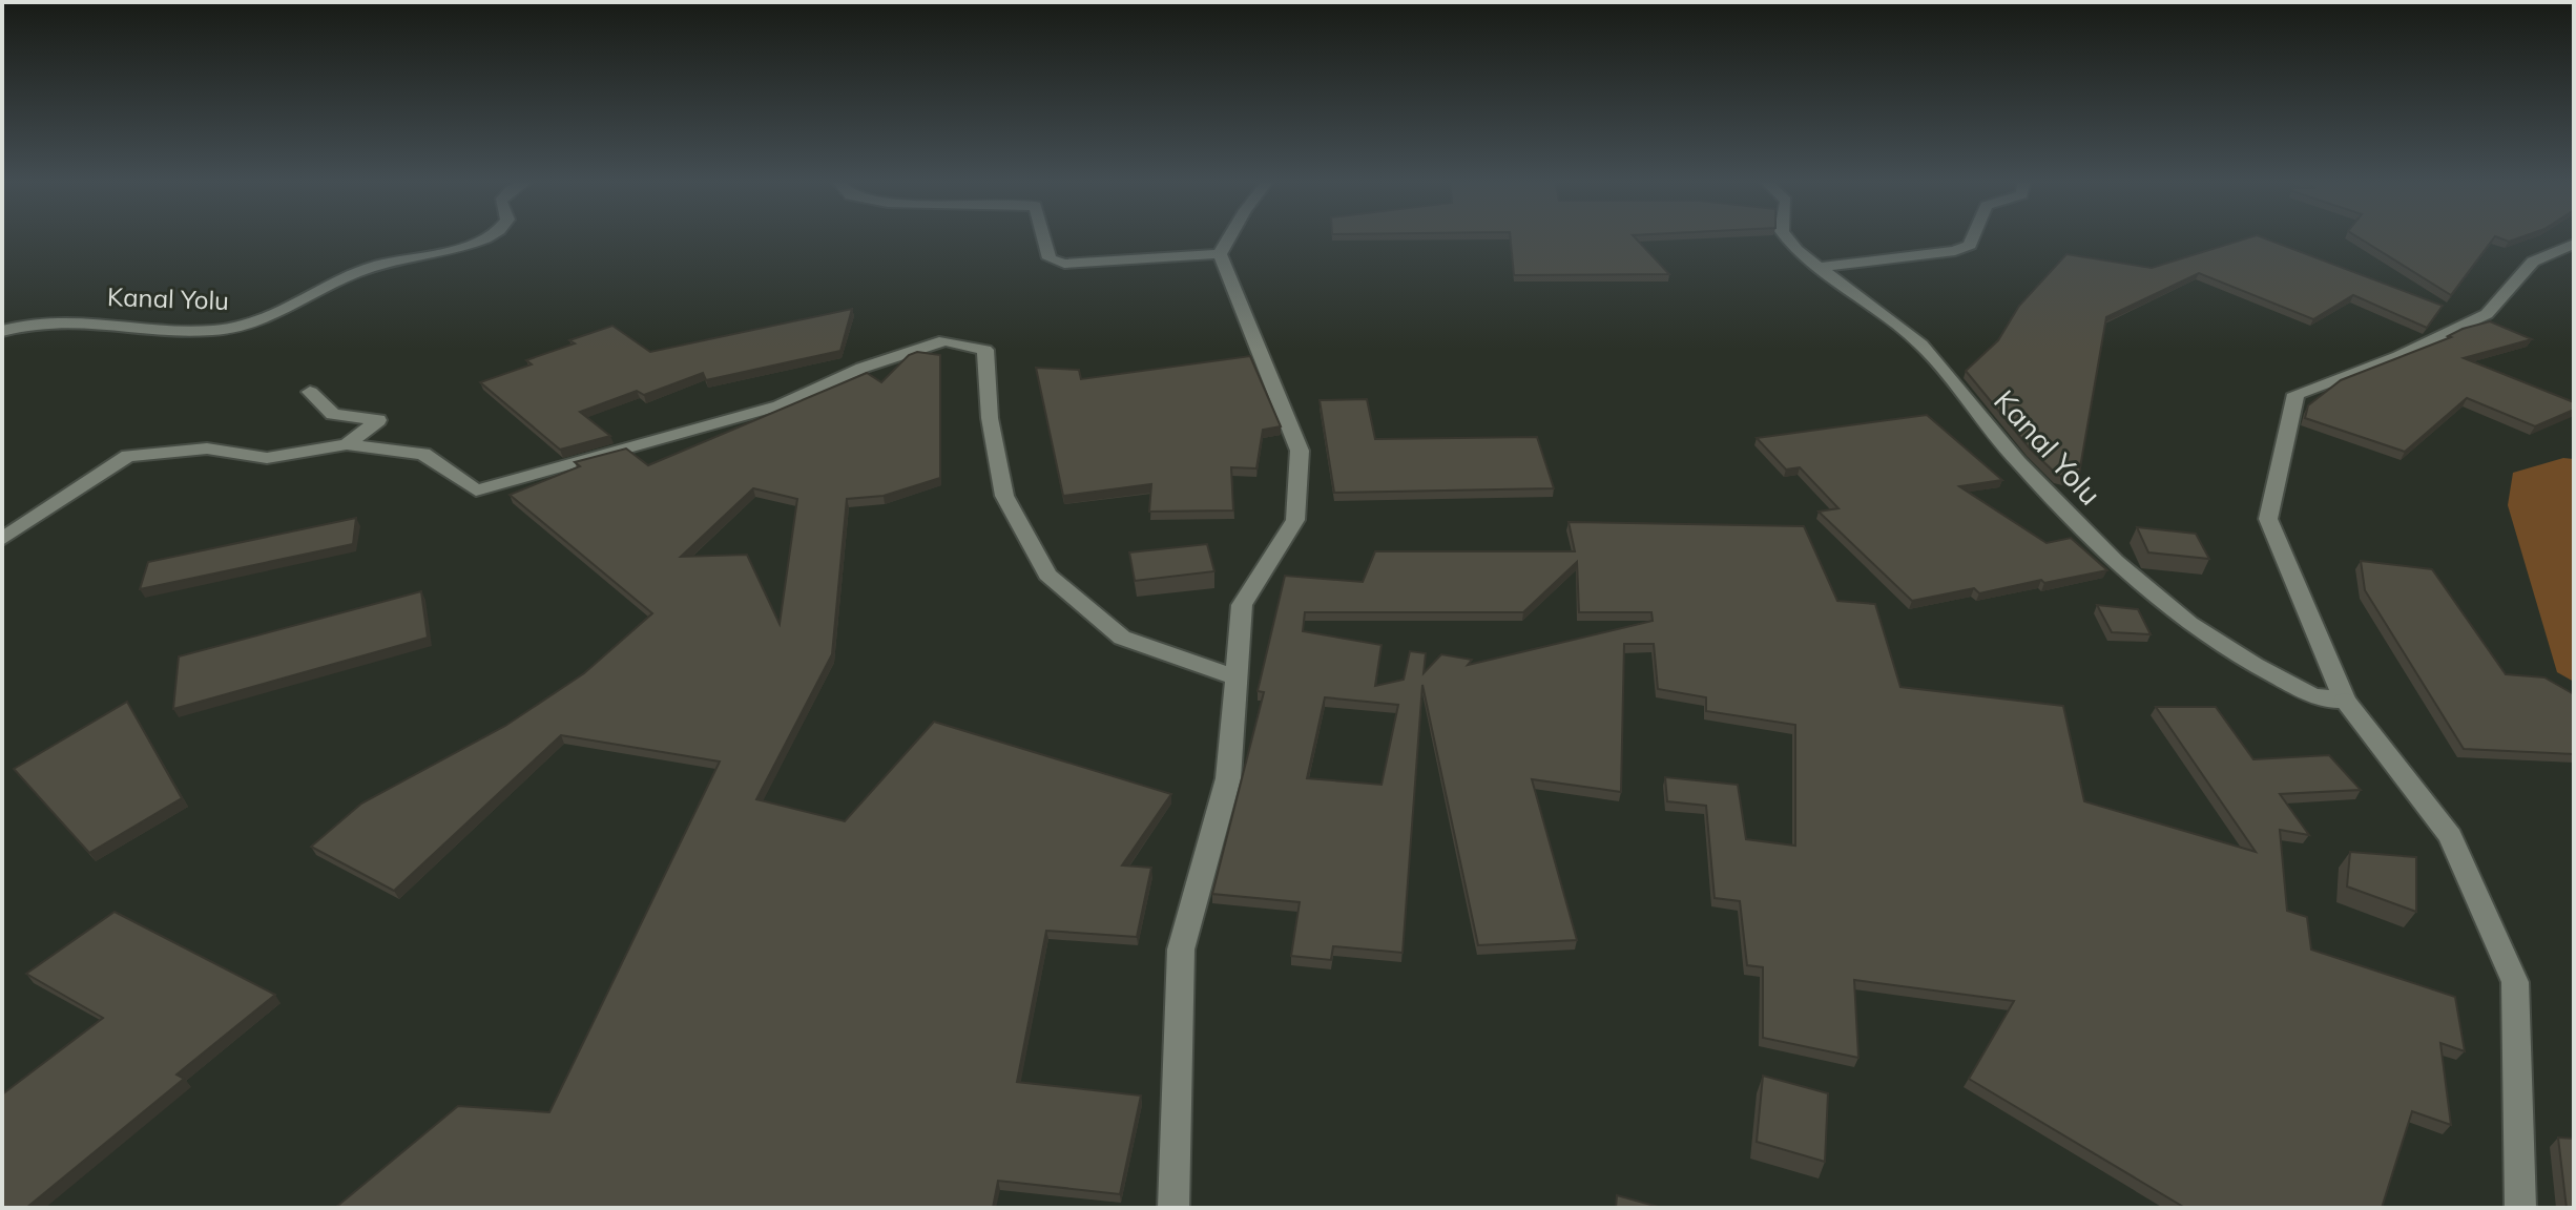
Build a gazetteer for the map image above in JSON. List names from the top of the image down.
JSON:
{
  "streets": {
    "street": ["Kanal Yolu"]
  }
}
